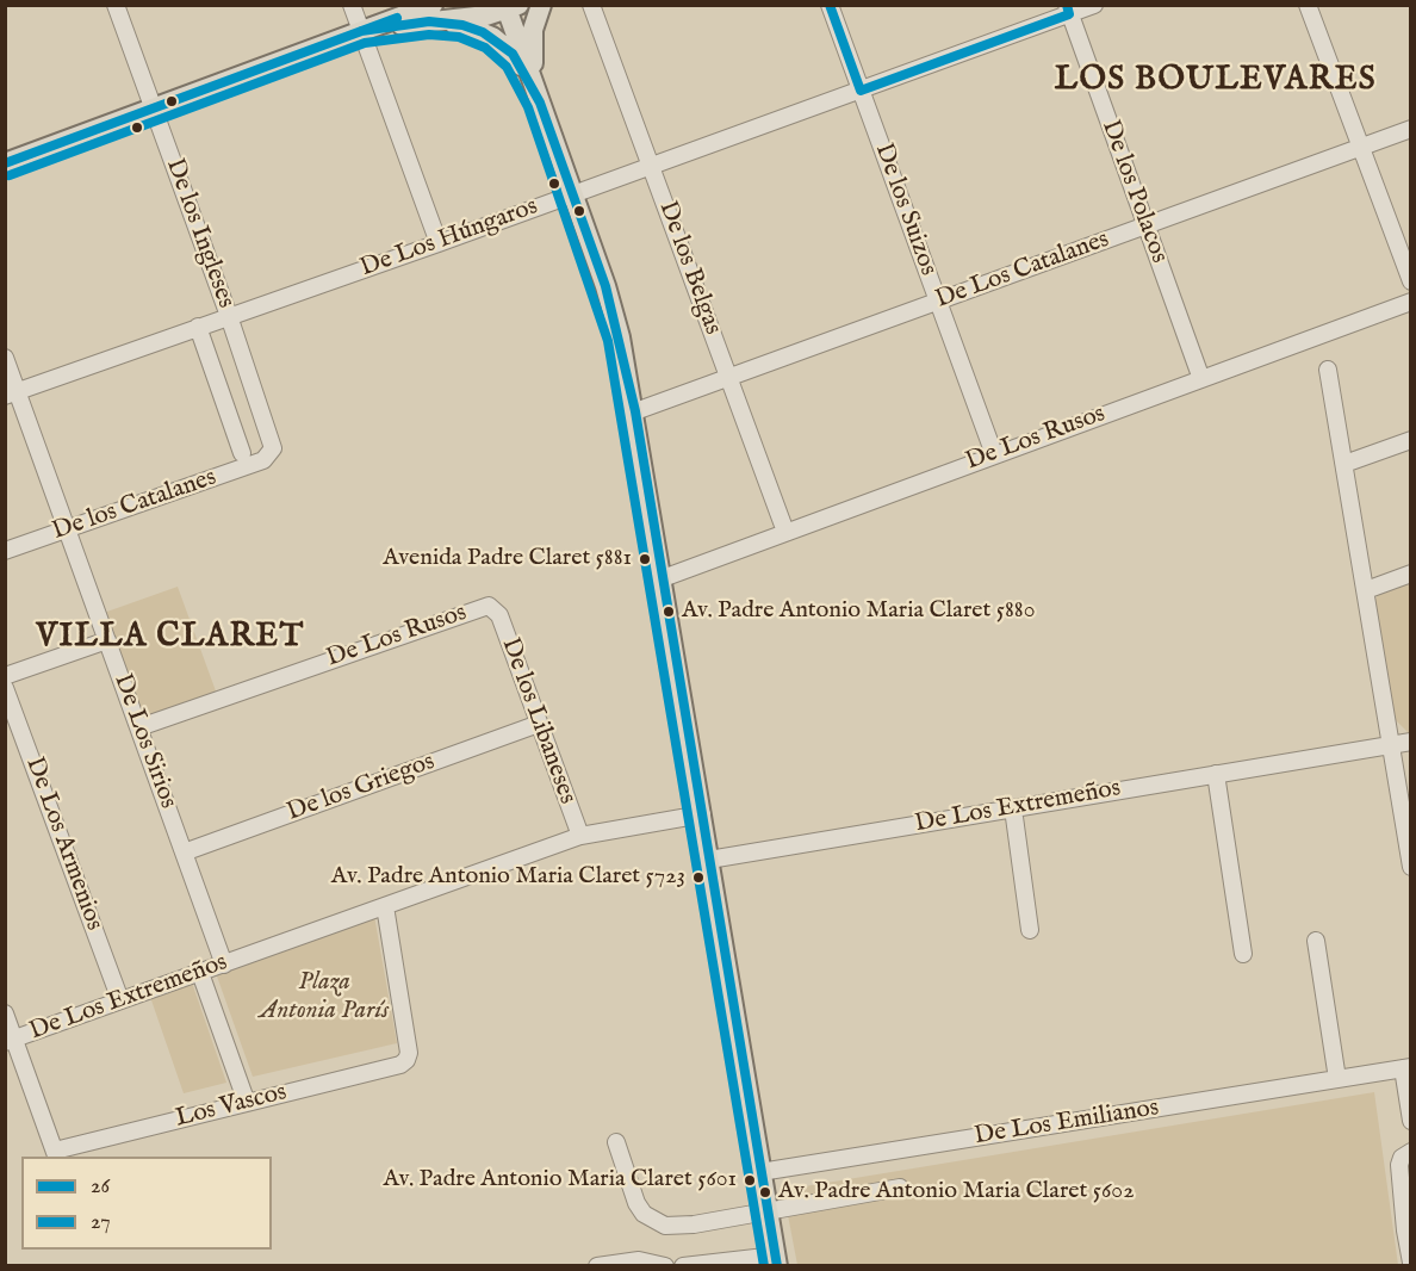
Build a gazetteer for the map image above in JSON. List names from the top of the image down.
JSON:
{
  "streets": {
    "street": [
      "De los Polacos",
      "De los Suizos",
      "De los Ingleses",
      "De Los Húngaros",
      "De los Belgas",
      "De Los Catalanes",
      "De Los Rusos",
      "De los Catalanes",
      "De los Libaneses",
      "De Los Sirios",
      "De los Griegos",
      "De Los Extremeños",
      "De Los Armenios",
      "Los Vascos",
      "De Los Emilianos"
    ]
  },
  "crossings": [
    ["De los Polacos", "De Los Húngaros"],
    ["De los Polacos", "De Los Catalanes"],
    ["De los Polacos", "De Los Rusos"],
    ["De los Suizos", "De Los Húngaros"],
    ["De los Suizos", "De Los Catalanes"],
    ["De los Suizos", "De Los Rusos"],
    ["De los Ingleses", "De Los Húngaros"],
    ["De los Ingleses", "De los Catalanes"],
    ["De Los Húngaros", "De los Belgas"],
    ["De Los Húngaros", "De Los Sirios"],
    ["De los Belgas", "De Los Catalanes"],
    ["De los Belgas", "De Los Rusos"],
    ["De Los Rusos", "De los Libaneses"],
    ["De Los Rusos", "De Los Sirios"],
    ["De los Catalanes", "De Los Sirios"],
    ["De los Libaneses", "De los Griegos"],
    ["De los Libaneses", "De Los Extremeños"],
    ["De Los Sirios", "De los Griegos"],
    ["De Los Sirios", "De Los Extremeños"],
    ["De Los Extremeños", "De Los Armenios"],
    ["De Los Extremeños", "Los Vascos"]
  ],
  "districts": ["LOS BOULEVARES", "VILLA CLARET"],
  "parks": ["Plaza Antonia París"],
  "places": [
    "Avenida Padre Claret 5881",
    "Av. Padre Antonio Maria Claret 5880",
    "Av. Padre Antonio Maria Claret 5723",
    "Av. Padre Antonio Maria Claret 5601",
    "Av. Padre Antonio Maria Claret 5602"
  ],
  "lines": ["transit line 26", "transit line 27"],
  "legend": ["26", "27"]
}
